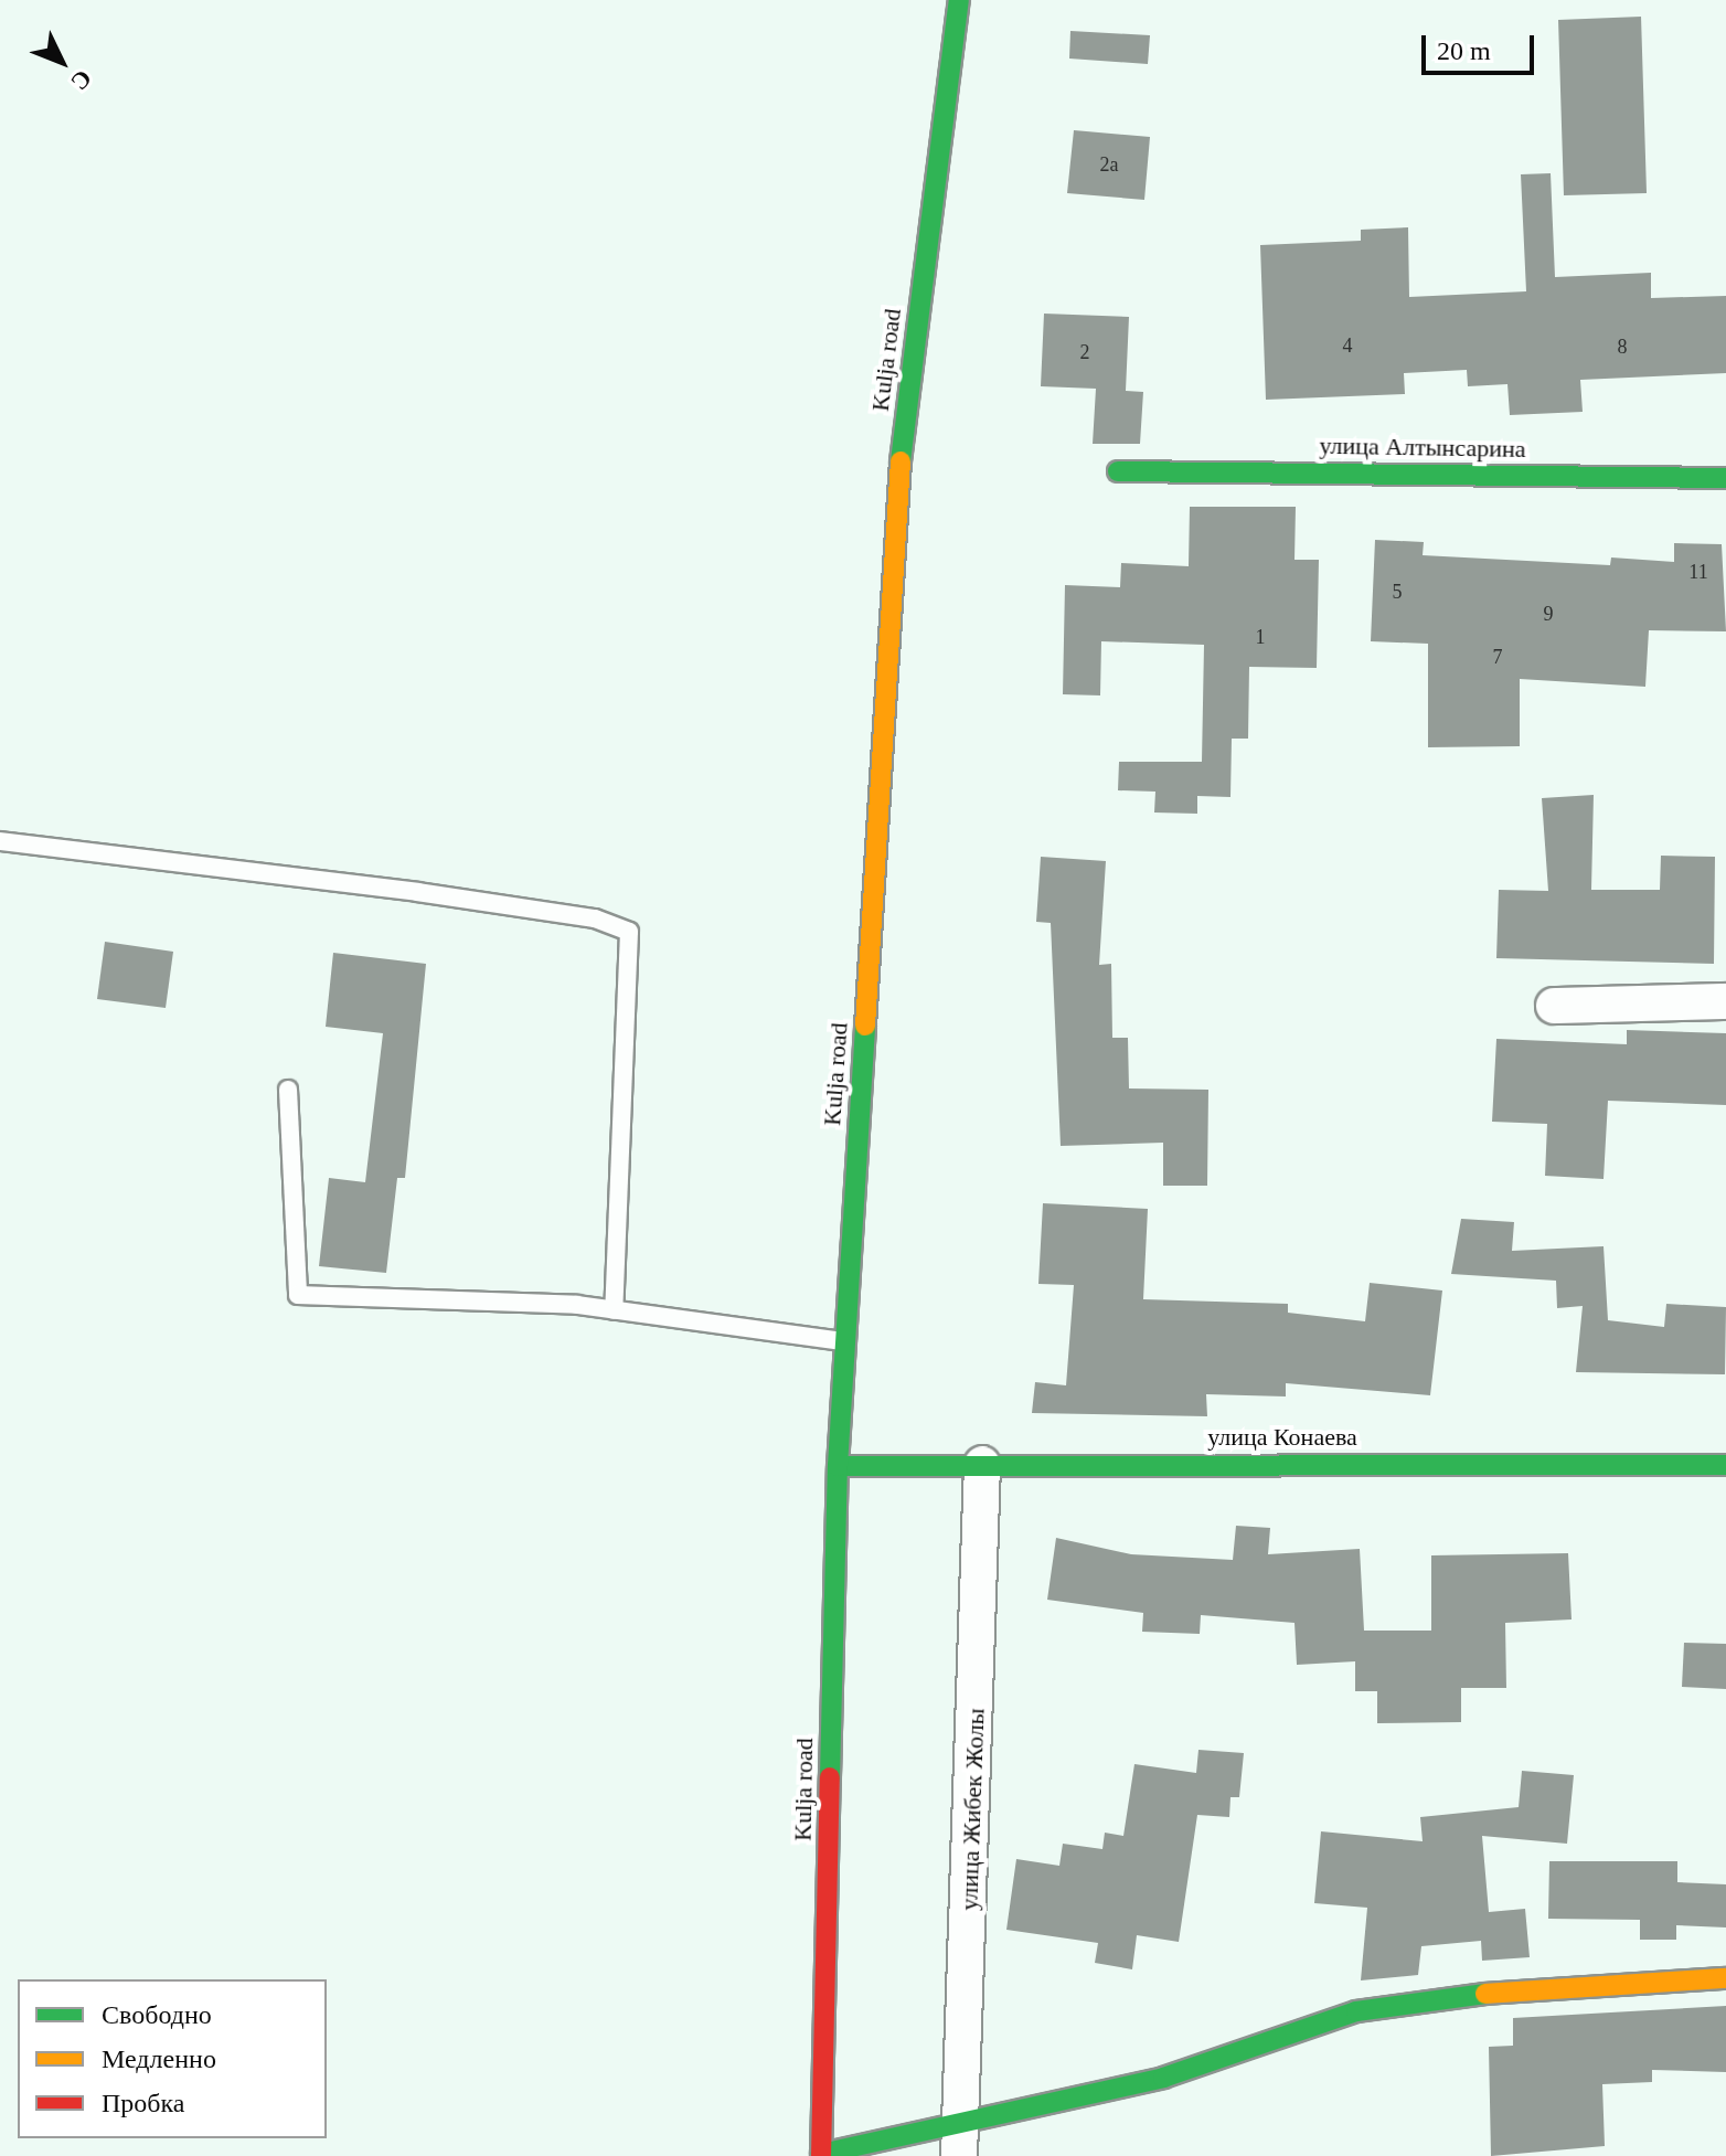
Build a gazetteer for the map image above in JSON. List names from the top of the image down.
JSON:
{
  "streets": {
    "street": [
      "Kulja road",
      "улица Алтынсарина",
      "улица Конаева",
      "улица Жибек Жолы"
    ]
  },
  "crossings": [
    ["Kulja road", "улица Конаева"],
    ["улица Конаева", "улица Жибек Жолы"]
  ],
  "house_numbers": [
    "2а",
    "4",
    "8",
    "2",
    "11",
    "5",
    "9",
    "1",
    "7"
  ],
  "legend": ["Свободно", "Медленно", "Пробка"],
  "scale_bar": "20 m",
  "north": "bottom right"
}
